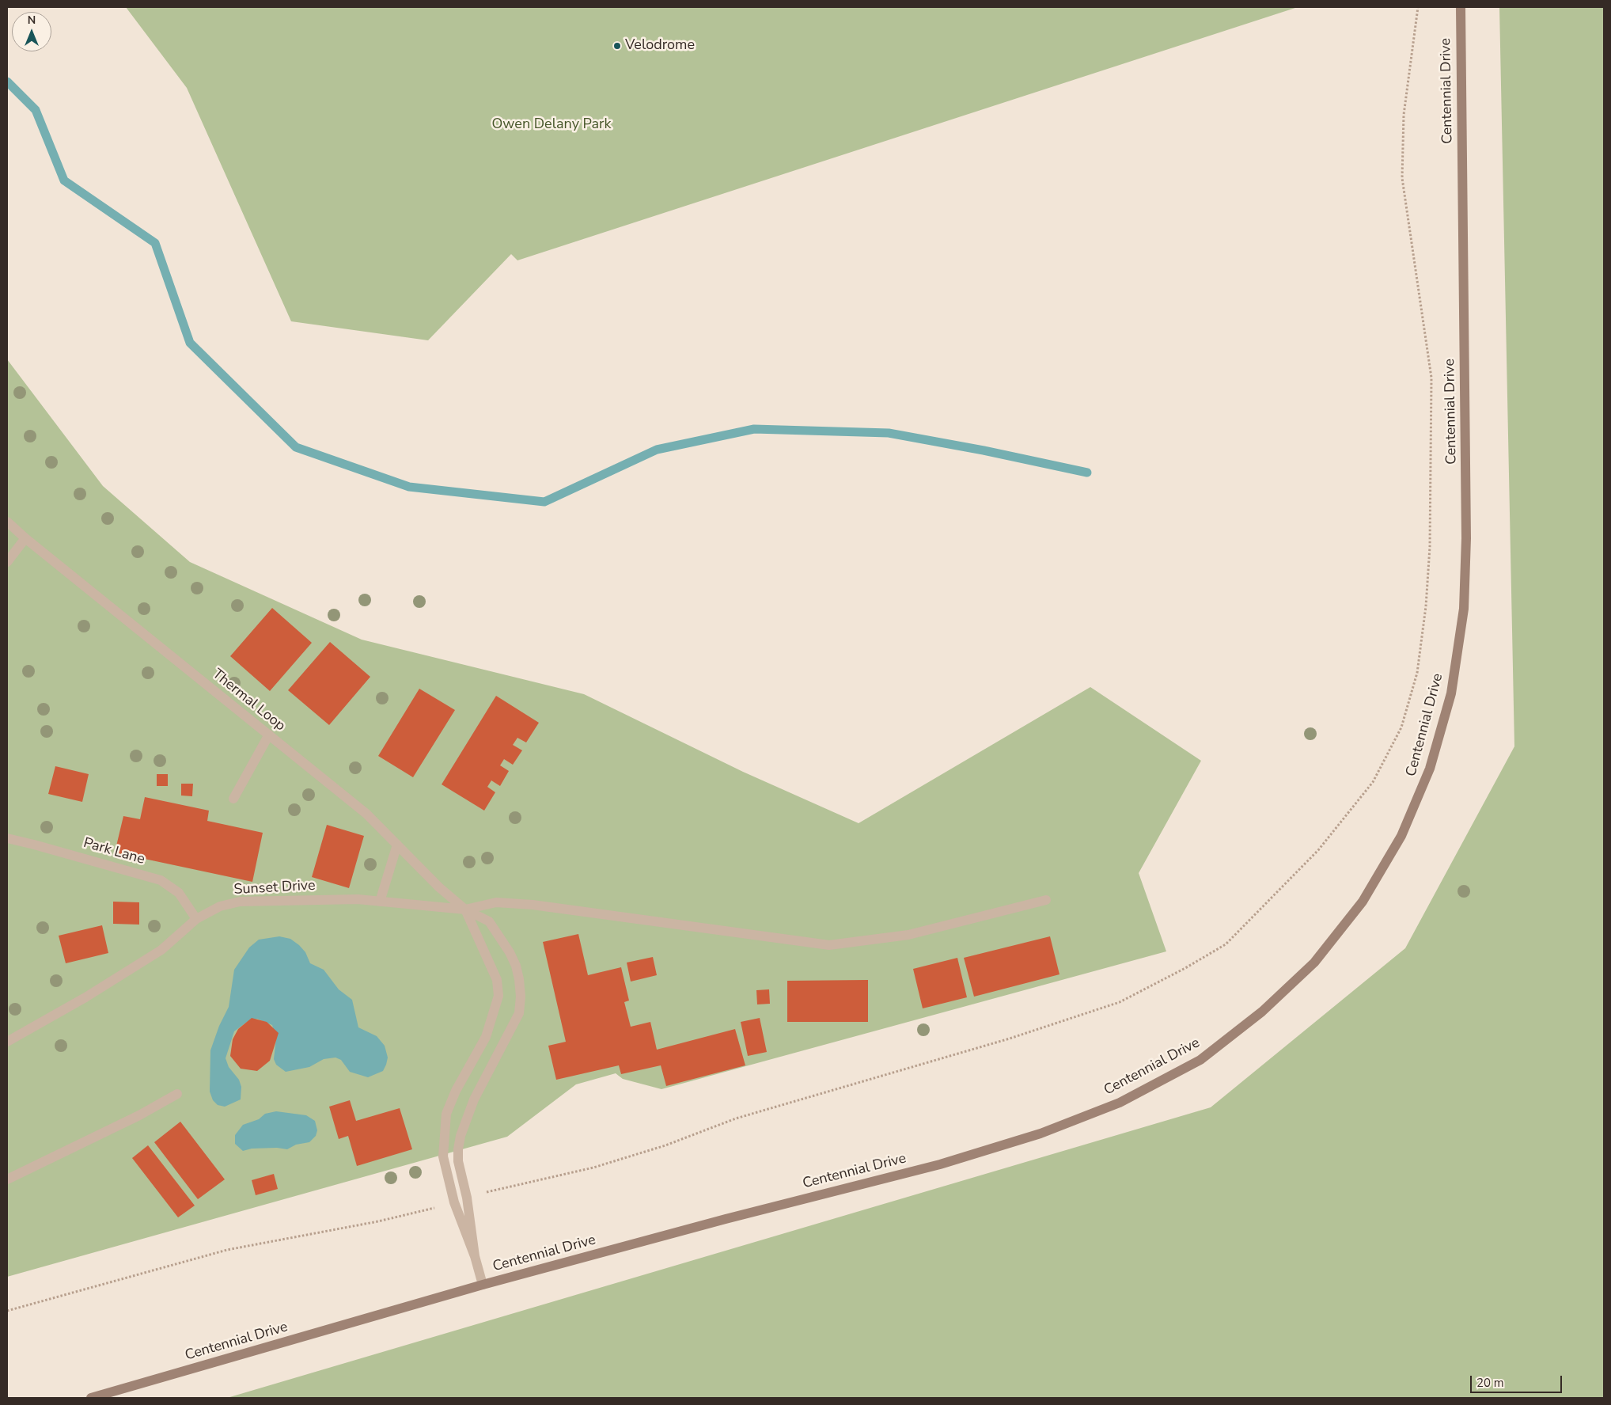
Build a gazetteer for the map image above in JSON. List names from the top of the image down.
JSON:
{
  "streets": {
    "main road": ["Centennial Drive"],
    "lane": ["Thermal Loop", "Park Lane", "Sunset Drive"]
  },
  "crossings": [
    ["Thermal Loop", "Sunset Drive"],
    ["Park Lane", "Sunset Drive"]
  ],
  "parks": ["Owen Delany Park"],
  "places": ["Velodrome"],
  "scale_bar": "20 m",
  "north": "top"
}
